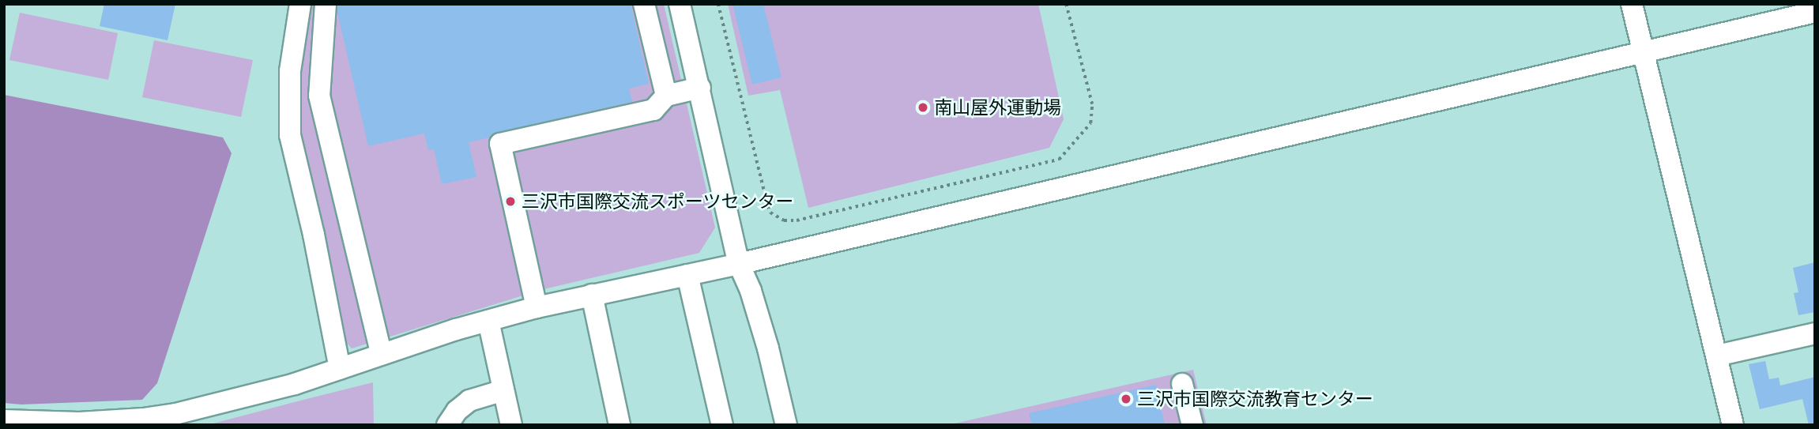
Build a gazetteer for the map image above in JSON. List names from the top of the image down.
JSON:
{
  "places": ["南山屋外運動場", "三沢市国際交流スポーツセンター", "三沢市国際交流教育センター"]
}
